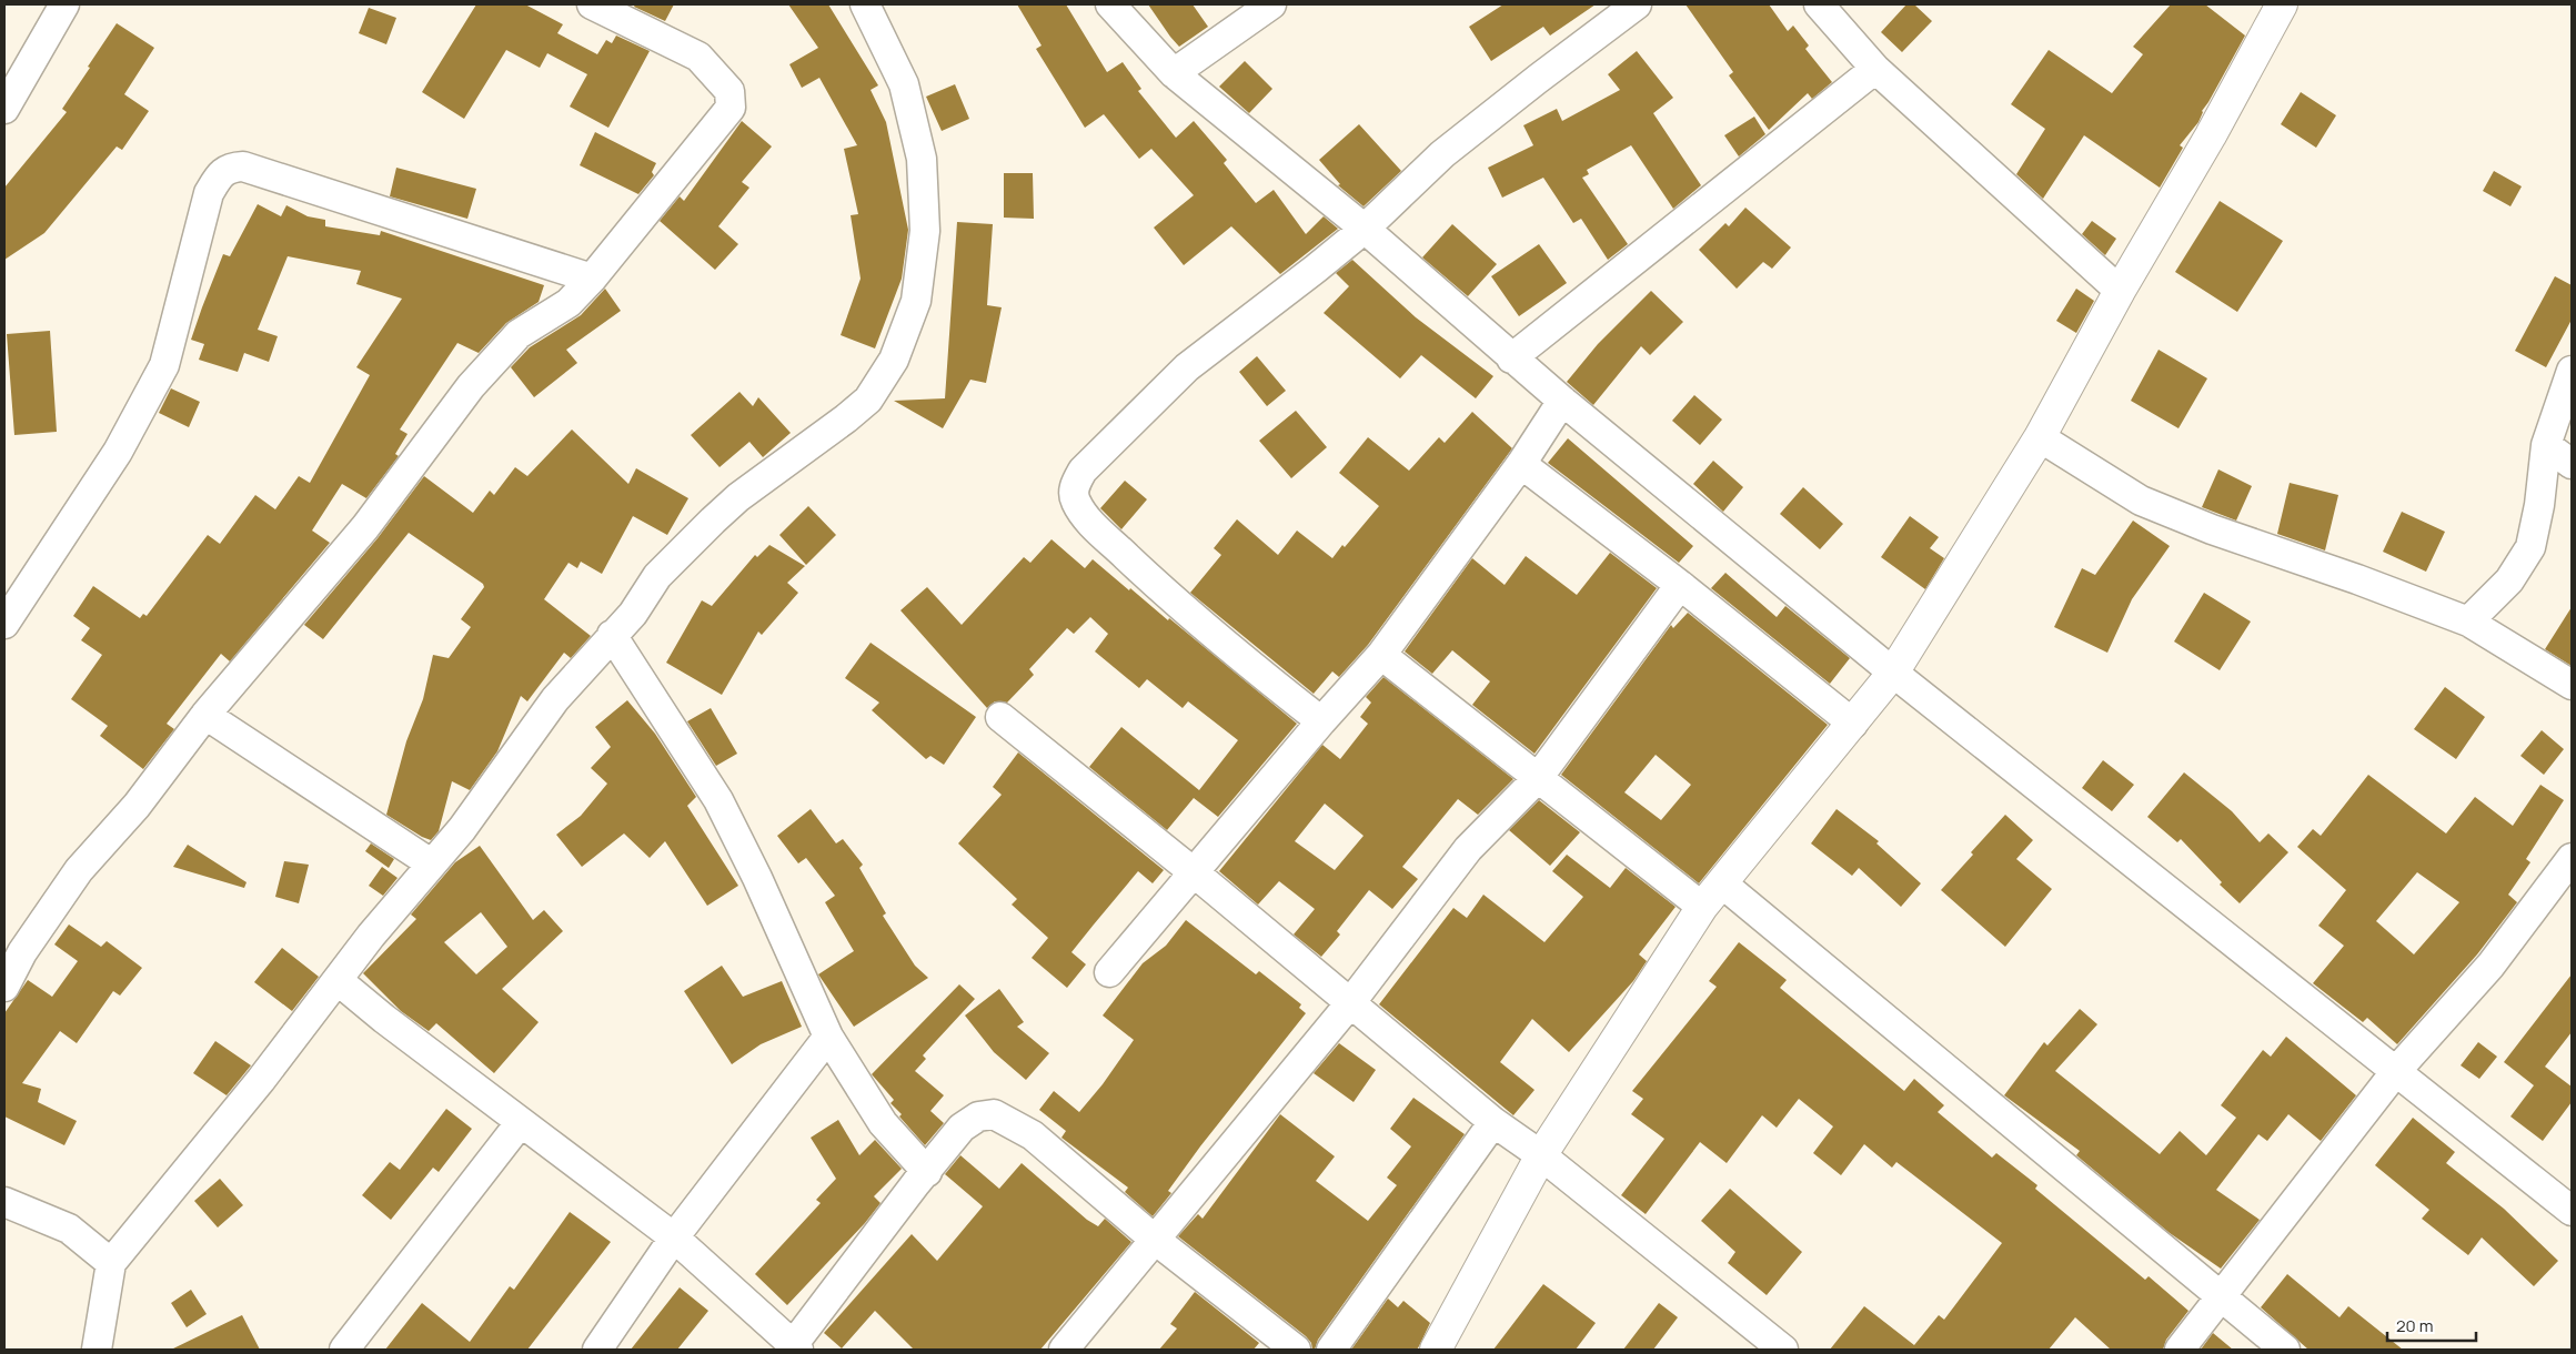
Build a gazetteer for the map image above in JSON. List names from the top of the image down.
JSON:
{
  "scale_bar": "20 m"
}
